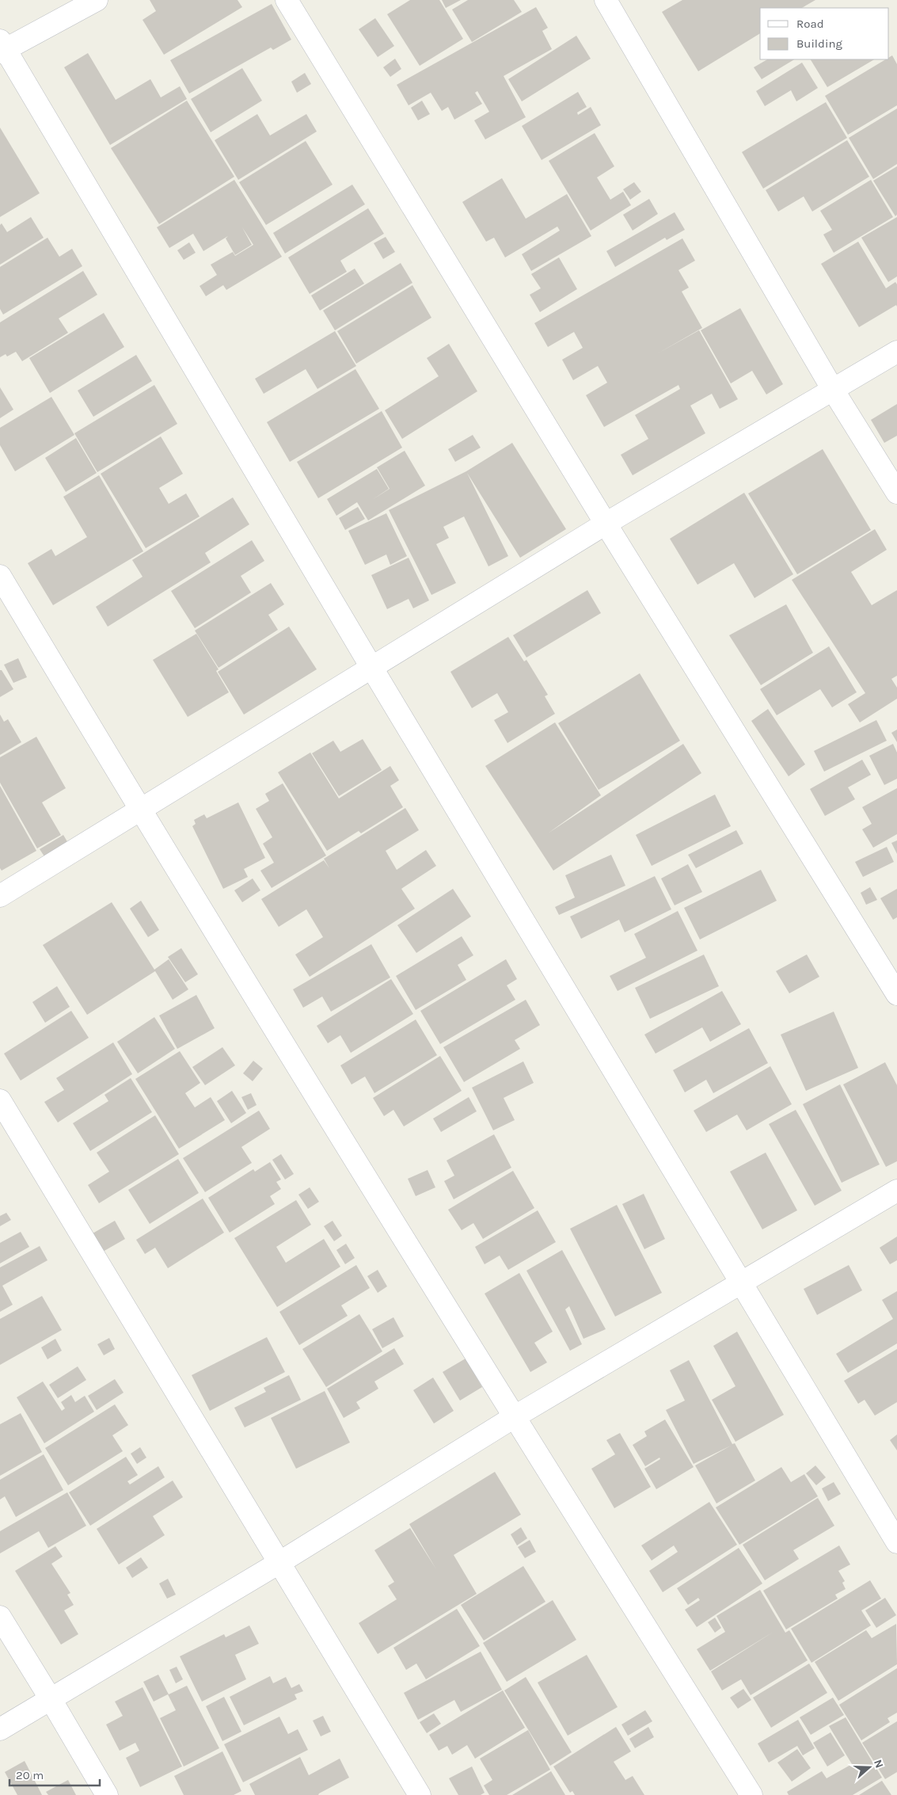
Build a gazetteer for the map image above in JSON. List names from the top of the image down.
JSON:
{
  "legend": ["Road", "Building"],
  "scale_bar": "20 m",
  "north": "right"
}
